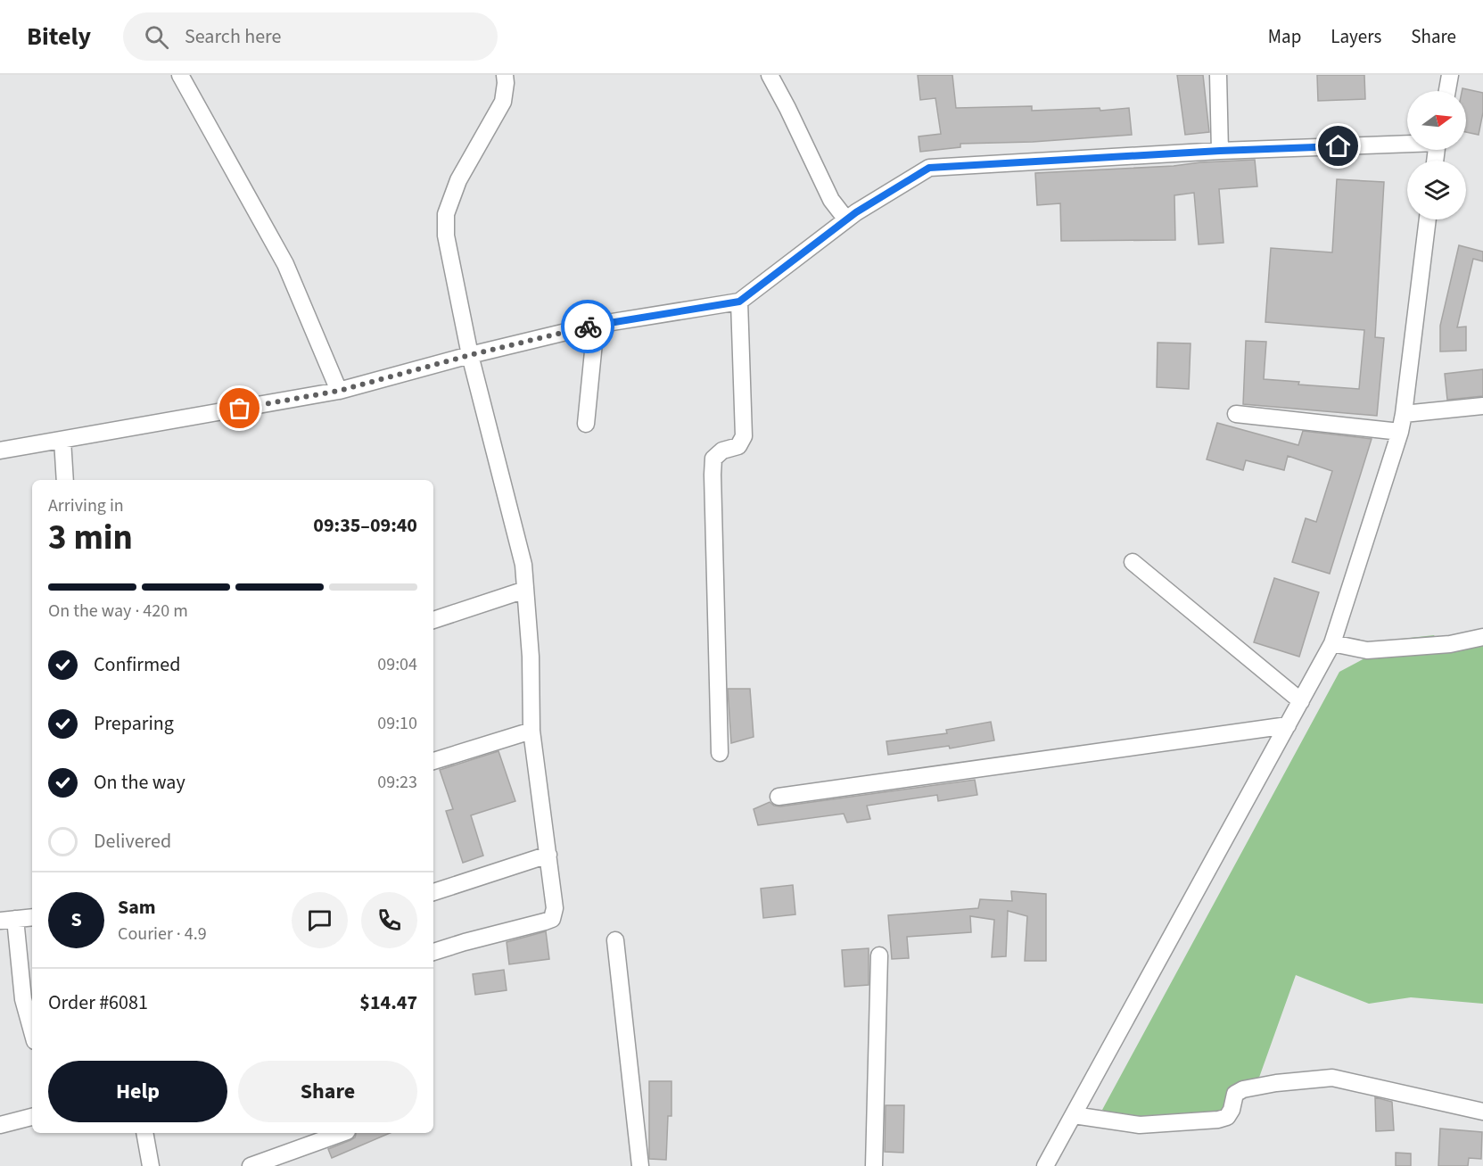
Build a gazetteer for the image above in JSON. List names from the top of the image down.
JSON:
{
  "north": "right",
  "page": {
    "header": "Bitely",
    "search": "Search here",
    "nav": ["Map", "Layers", "Share"],
    "heading": ["3 min", "Arriving in", "09:35–09:40"],
    "panel": [
      "Sam",
      "Courier · 4.9",
      "Order #6081",
      "$14.47"
    ],
    "bar": "On the way · 420 m",
    "list": [
      ["Confirmed", "09:04"],
      ["Preparing", "09:10"],
      ["On the way", "09:23"],
      "Delivered"
    ],
    "round": "S",
    "buttons": ["Help", "Share"]
  }
}
